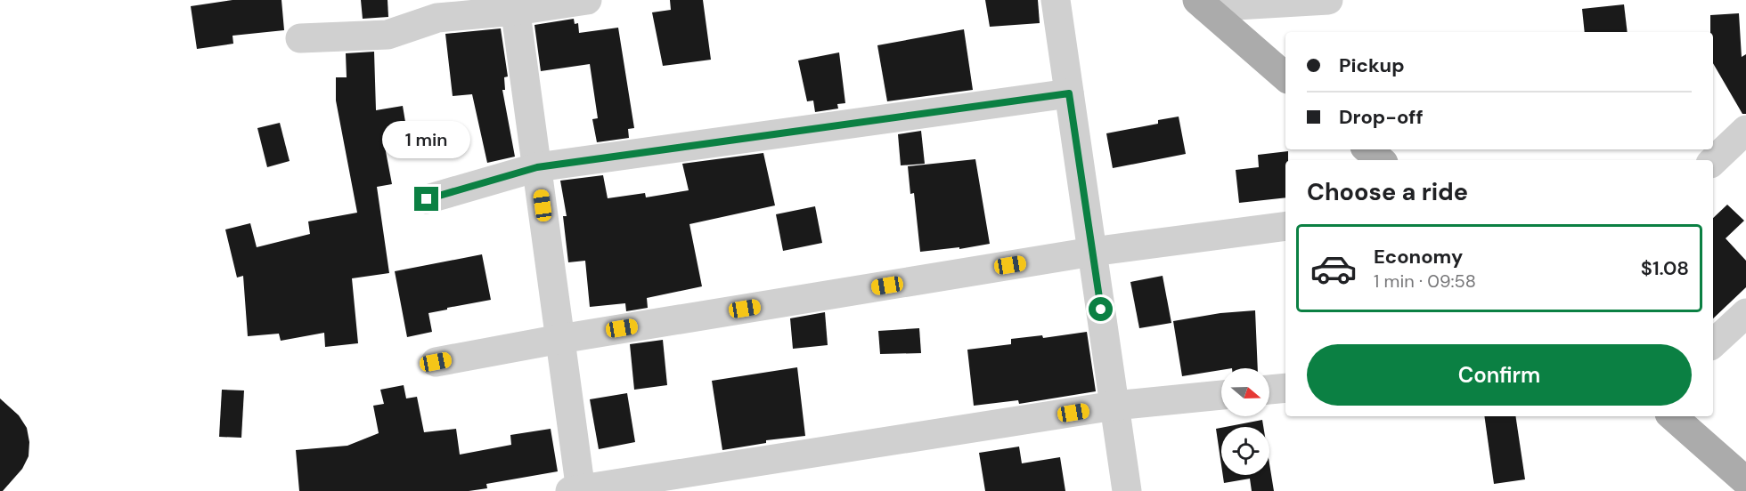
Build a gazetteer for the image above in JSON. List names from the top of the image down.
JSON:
{
  "north": "right",
  "page": {
    "banner": ["Pickup", "Drop-off"],
    "bubble": "1 min",
    "heading": "Choose a ride",
    "list": [
      {
        "name": "Economy",
        "note": "1 min · 09:58",
        "value": "$1.08"
      }
    ],
    "buttons": "Confirm"
  }
}
